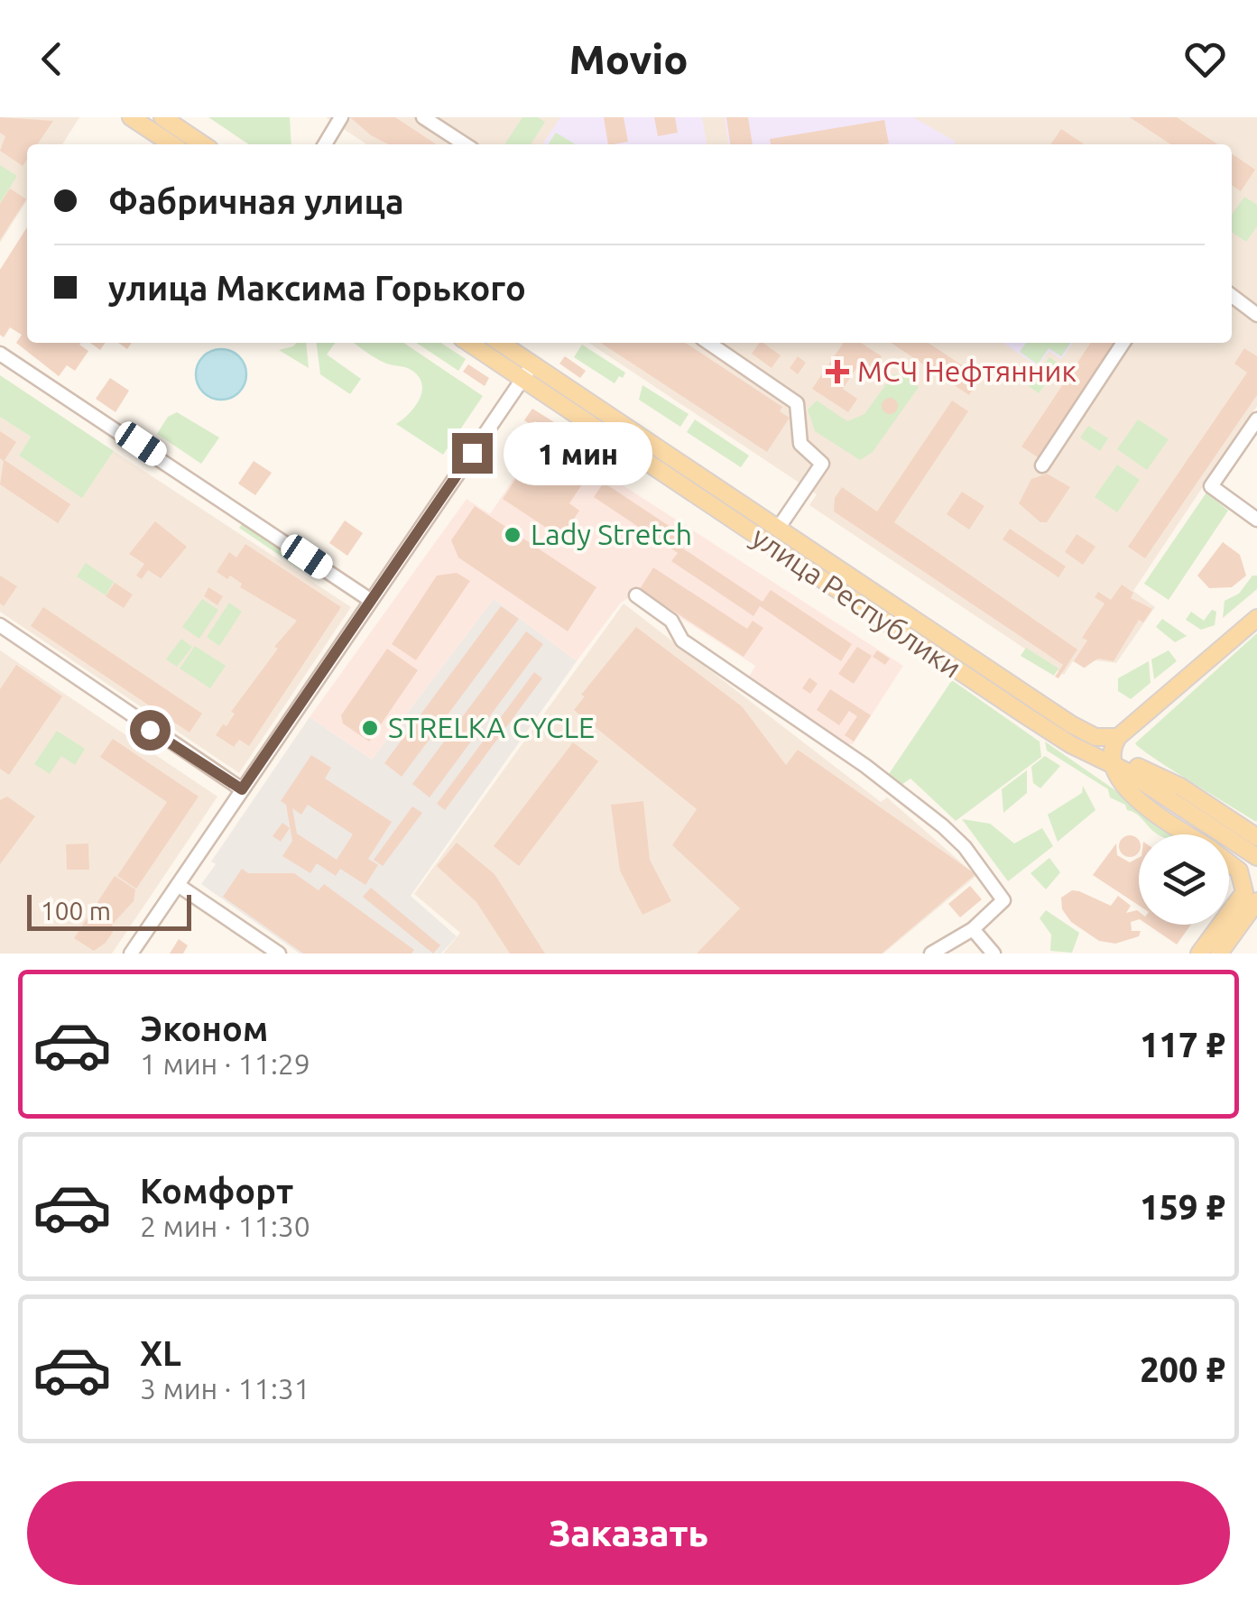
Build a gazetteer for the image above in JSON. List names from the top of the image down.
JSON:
{
  "streets": {
    "main road": ["улица Республики"]
  },
  "places": {
    "health": ["МСЧ Нефтянник"],
    "other": ["Lady Stretch", "STRELKA CYCLE"]
  },
  "scale_bar": "100 m",
  "page": {
    "header": "Movio",
    "banner": ["Фабричная улица", "улица Максима Горького"],
    "bubble": "1 мин",
    "scale": "100 m",
    "list": [
      {
        "name": "Эконом",
        "note": "1 мин · 11:29",
        "value": "117 ₽"
      },
      {
        "name": "Комфорт",
        "note": "2 мин · 11:30",
        "value": "159 ₽"
      },
      {
        "name": "XL",
        "note": "3 мин · 11:31",
        "value": "200 ₽"
      }
    ],
    "buttons": "Заказать"
  }
}
